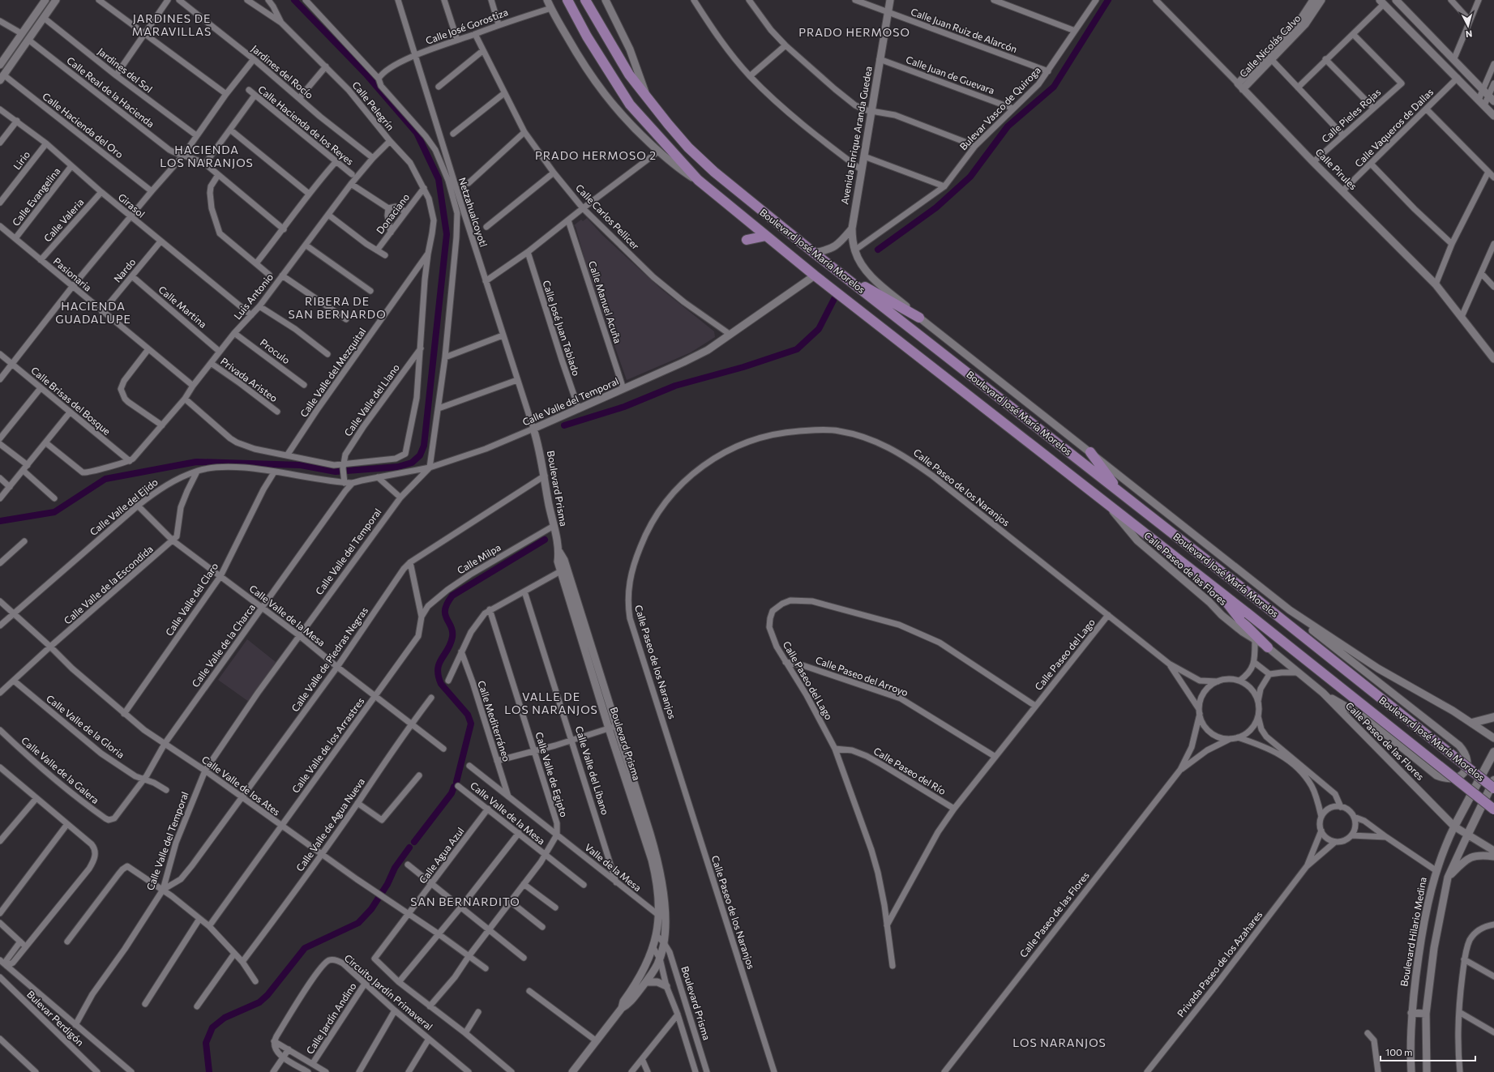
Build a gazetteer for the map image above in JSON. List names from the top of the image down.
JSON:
{
  "streets": {
    "main road": ["Boulevard José María Morelos", "Boulevard Hilario Medina"],
    "street": [
      "Calle José Gorostiza",
      "Calle Juan Ruiz de Alarcón",
      "Calle Nicolás Calvo",
      "Jardines del Sol",
      "Jardines del Rocío",
      "Calle Juan de Guevara",
      "Calle Real de la Hacienda",
      "Calle Pelegrín",
      "Bulevar Vasco de Quiroga",
      "Calle Pieles Rojas",
      "Calle Hacienda del Oro",
      "Calle Hacienda de los Reyes",
      "Calle Vaqueros de Dallas",
      "Avenida Enrique Aranda Guedea",
      "Lirio",
      "Calle Pirules",
      "Calle Evangelina",
      "Girasol",
      "Netzahualcoyotl",
      "Donaciano",
      "Calle Carlos Pellicer",
      "Calle Valeria",
      "Nardo",
      "Pasionaria",
      "Luis Antonio",
      "Calle Manuel Acuña",
      "Calle Martina",
      "Calle José Juan Tablado",
      "Proculo",
      "Calle Valle del Mezquital",
      "Privada Aristeo",
      "Calle Valle del Llano",
      "Calle Brisas del Bosque",
      "Calle Valle del Temporal",
      "Calle Paseo de los Naranjos",
      "Boulevard Prisma",
      "Calle Valle del Ejido",
      "Calle Milpa",
      "Calle Paseo de las Flores",
      "Calle Valle de la Escondida",
      "Calle Valle del Claro",
      "Calle Valle de la Mesa",
      "Calle Valle de la Charca",
      "Calle Paseo del Lago",
      "Calle Valle de Piedras Negras",
      "Calle Paseo del Arroyo",
      "Calle Mediterráneo",
      "Calle Valle de la Gloria",
      "Calle Valle de los Arrastres",
      "Calle Valle de la Galera",
      "Calle Valle del Líbano",
      "Calle Paseo del Río",
      "Calle Valle de Egipto",
      "Calle Valle de los Ates",
      "Calle Valle de Agua Nueva",
      "Calle Agua Azul",
      "Valle de la Mesa",
      "Privada Paseo de los Azahares",
      "Circuito Jardín Primaveral",
      "Bulevar Perdigón",
      "Calle Jardín Andino"
    ]
  },
  "crossings": [
    ["Calle José Gorostiza", "Netzahualcoyotl"],
    ["Calle José Gorostiza", "Calle Carlos Pellicer"],
    ["Calle Juan Ruiz de Alarcón", "Bulevar Vasco de Quiroga"],
    ["Calle Juan Ruiz de Alarcón", "Avenida Enrique Aranda Guedea"],
    ["Calle Nicolás Calvo", "Calle Pirules"],
    ["Jardines del Rocío", "Luis Antonio"],
    ["Calle Juan de Guevara", "Bulevar Vasco de Quiroga"],
    ["Calle Juan de Guevara", "Avenida Enrique Aranda Guedea"],
    ["Calle Pelegrín", "Donaciano"],
    ["Calle Pelegrín", "Luis Antonio"],
    ["Calle Pelegrín", "Calle Valle del Mezquital"],
    ["Calle Pelegrín", "Calle Valle del Llano"],
    ["Bulevar Vasco de Quiroga", "Boulevard José María Morelos"],
    ["Calle Pieles Rojas", "Calle Pirules"],
    ["Calle Vaqueros de Dallas", "Calle Pirules"],
    ["Avenida Enrique Aranda Guedea", "Boulevard José María Morelos"],
    ["Lirio", "Girasol"],
    ["Calle Evangelina", "Girasol"],
    ["Calle Evangelina", "Pasionaria"],
    ["Girasol", "Calle Valeria"],
    ["Girasol", "Nardo"],
    ["Girasol", "Luis Antonio"],
    ["Netzahualcoyotl", "Calle Valle del Temporal"],
    ["Netzahualcoyotl", "Boulevard Prisma"],
    ["Calle Carlos Pellicer", "Calle Valle del Temporal"],
    ["Calle Valeria", "Pasionaria"],
    ["Boulevard José María Morelos", "Calle Valle del Temporal"],
    ["Boulevard José María Morelos", "Calle Paseo de las Flores"],
    ["Nardo", "Pasionaria"],
    ["Nardo", "Calle Martina"],
    ["Pasionaria", "Luis Antonio"],
    ["Luis Antonio", "Calle Martina"],
    ["Luis Antonio", "Proculo"],
    ["Luis Antonio", "Privada Aristeo"],
    ["Luis Antonio", "Calle Brisas del Bosque"],
    ["Calle Manuel Acuña", "Calle Valle del Temporal"],
    ["Calle José Juan Tablado", "Calle Valle del Temporal"],
    ["Calle Valle del Temporal", "Boulevard Prisma"],
    ["Calle Valle del Temporal", "Calle Valle del Ejido"],
    ["Calle Valle del Temporal", "Calle Valle de la Mesa"],
    ["Calle Valle del Temporal", "Calle Valle de Piedras Negras"],
    ["Calle Valle del Temporal", "Calle Valle de los Ates"],
    ["Calle Paseo de los Naranjos", "Calle Paseo de las Flores"],
    ["Calle Paseo de los Naranjos", "Calle Paseo del Lago"],
    ["Boulevard Prisma", "Calle Milpa"],
    ["Boulevard Prisma", "Calle Valle de Piedras Negras"],
    ["Boulevard Prisma", "Valle de la Mesa"],
    ["Calle Valle del Ejido", "Calle Valle de la Escondida"],
    ["Calle Valle del Ejido", "Calle Valle del Claro"],
    ["Calle Valle del Ejido", "Calle Valle de la Mesa"],
    ["Calle Valle del Ejido", "Calle Valle de la Charca"],
    ["Calle Valle del Ejido", "Calle Valle de los Ates"],
    ["Calle Milpa", "Calle Valle de los Arrastres"],
    ["Calle Paseo de las Flores", "Boulevard Hilario Medina"],
    ["Calle Valle de la Escondida", "Calle Valle de la Mesa"],
    ["Calle Valle de la Escondida", "Calle Valle de la Gloria"],
    ["Calle Valle de la Escondida", "Calle Valle de los Ates"],
    ["Calle Valle del Claro", "Calle Valle de la Mesa"],
    ["Calle Valle del Claro", "Calle Valle de los Ates"],
    ["Calle Valle de la Mesa", "Calle Valle de la Charca"],
    ["Calle Valle de la Mesa", "Calle Valle de Piedras Negras"],
    ["Calle Valle de la Mesa", "Calle Valle de los Arrastres"],
    ["Calle Valle de la Mesa", "Calle Valle de Agua Nueva"],
    ["Calle Valle de la Mesa", "Calle Agua Azul"],
    ["Calle Valle de la Charca", "Calle Valle de la Gloria"],
    ["Calle Valle de la Charca", "Calle Valle de la Galera"],
    ["Calle Valle de la Charca", "Calle Valle de los Ates"],
    ["Calle Paseo del Lago", "Calle Paseo del Arroyo"],
    ["Calle Paseo del Lago", "Calle Paseo del Río"],
    ["Calle Valle de Piedras Negras", "Calle Valle de los Arrastres"],
    ["Calle Valle de Piedras Negras", "Calle Valle de los Ates"],
    ["Calle Mediterráneo", "Valle de la Mesa"],
    ["Calle Valle de los Arrastres", "Calle Valle de los Ates"],
    ["Calle Valle del Líbano", "Valle de la Mesa"],
    ["Calle Valle de Egipto", "Valle de la Mesa"],
    ["Calle Valle de los Ates", "Calle Valle de Agua Nueva"],
    ["Calle Valle de los Ates", "Calle Agua Azul"],
    ["Circuito Jardín Primaveral", "Calle Jardín Andino"]
  ],
  "districts": [
    "JARDINES DE MARAVILLAS",
    "PRADO HERMOSO",
    "HACIENDA LOS NARANJOS",
    "PRADO HERMOSO 2",
    "RIBERA DE SAN BERNARDO",
    "HACIENDA GUADALUPE",
    "VALLE DE LOS NARANJOS",
    "SAN BERNARDITO",
    "LOS NARANJOS"
  ],
  "scale_bar": "100 m",
  "north": "bottom"
}
